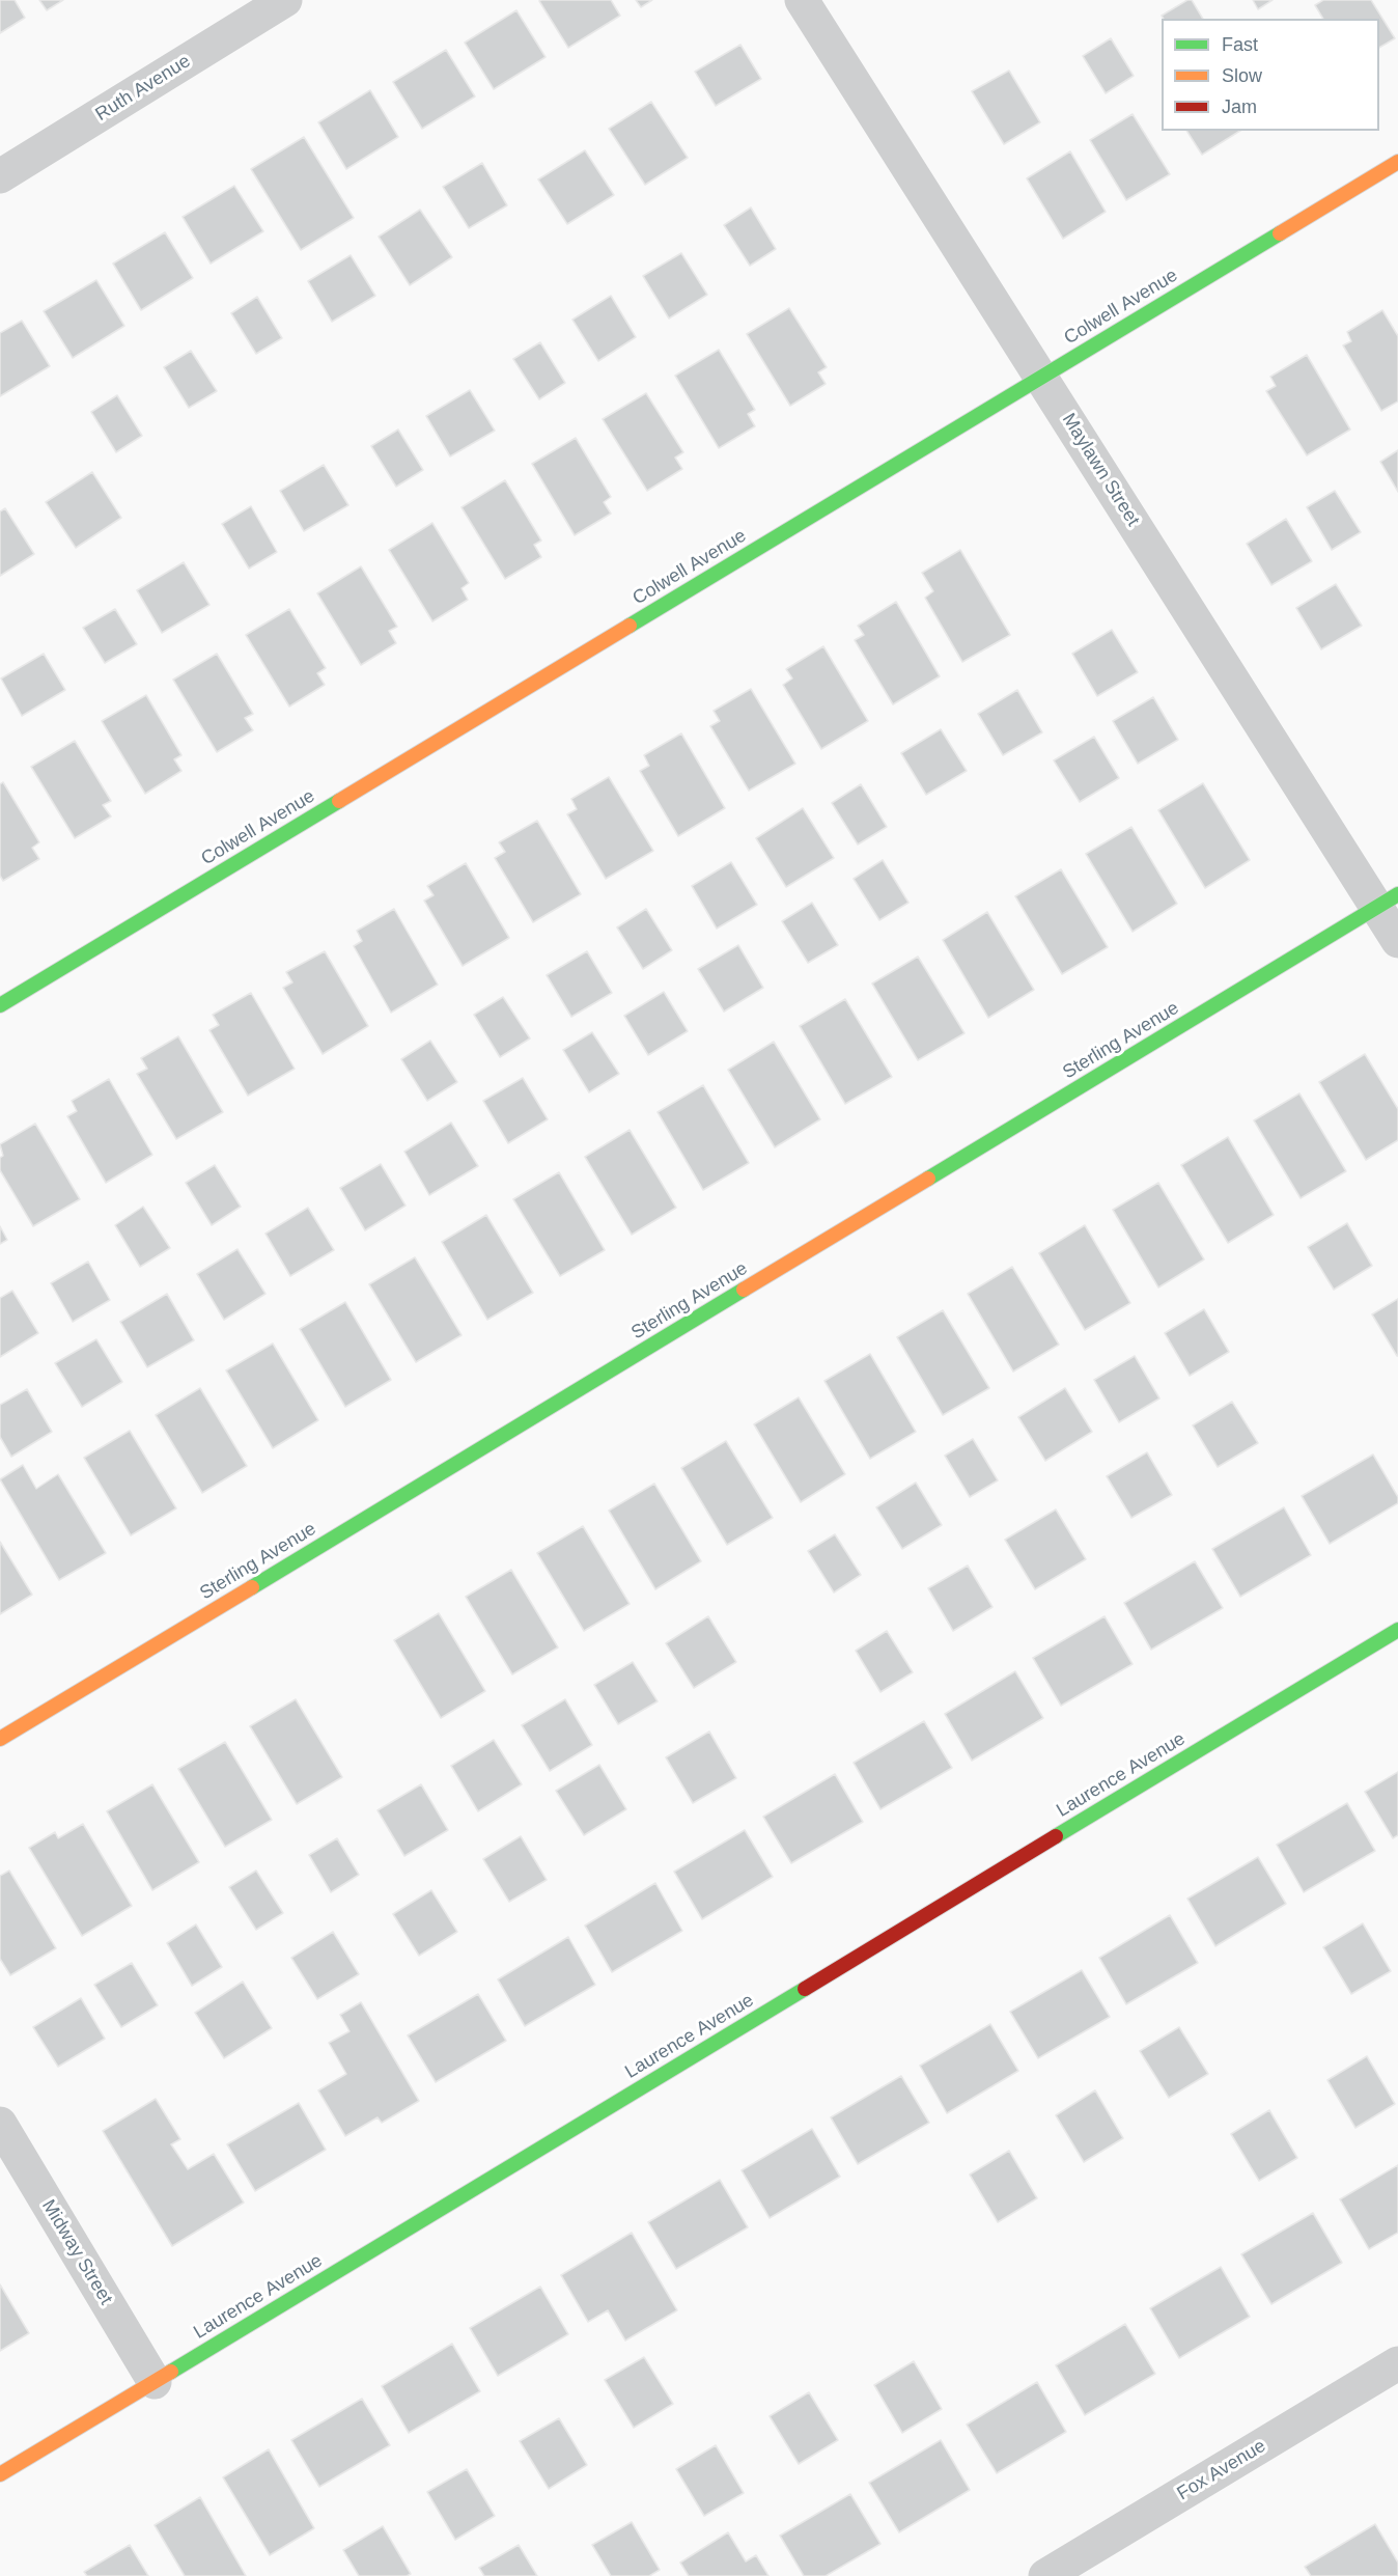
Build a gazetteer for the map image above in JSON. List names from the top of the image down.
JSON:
{
  "streets": {
    "street": [
      "Ruth Avenue",
      "Colwell Avenue",
      "Maylawn Street",
      "Sterling Avenue",
      "Laurence Avenue",
      "Midway Street",
      "Fox Avenue"
    ]
  },
  "crossings": [
    ["Colwell Avenue", "Maylawn Street"],
    ["Maylawn Street", "Sterling Avenue"],
    ["Laurence Avenue", "Midway Street"]
  ],
  "legend": ["Fast", "Slow", "Jam"]
}
